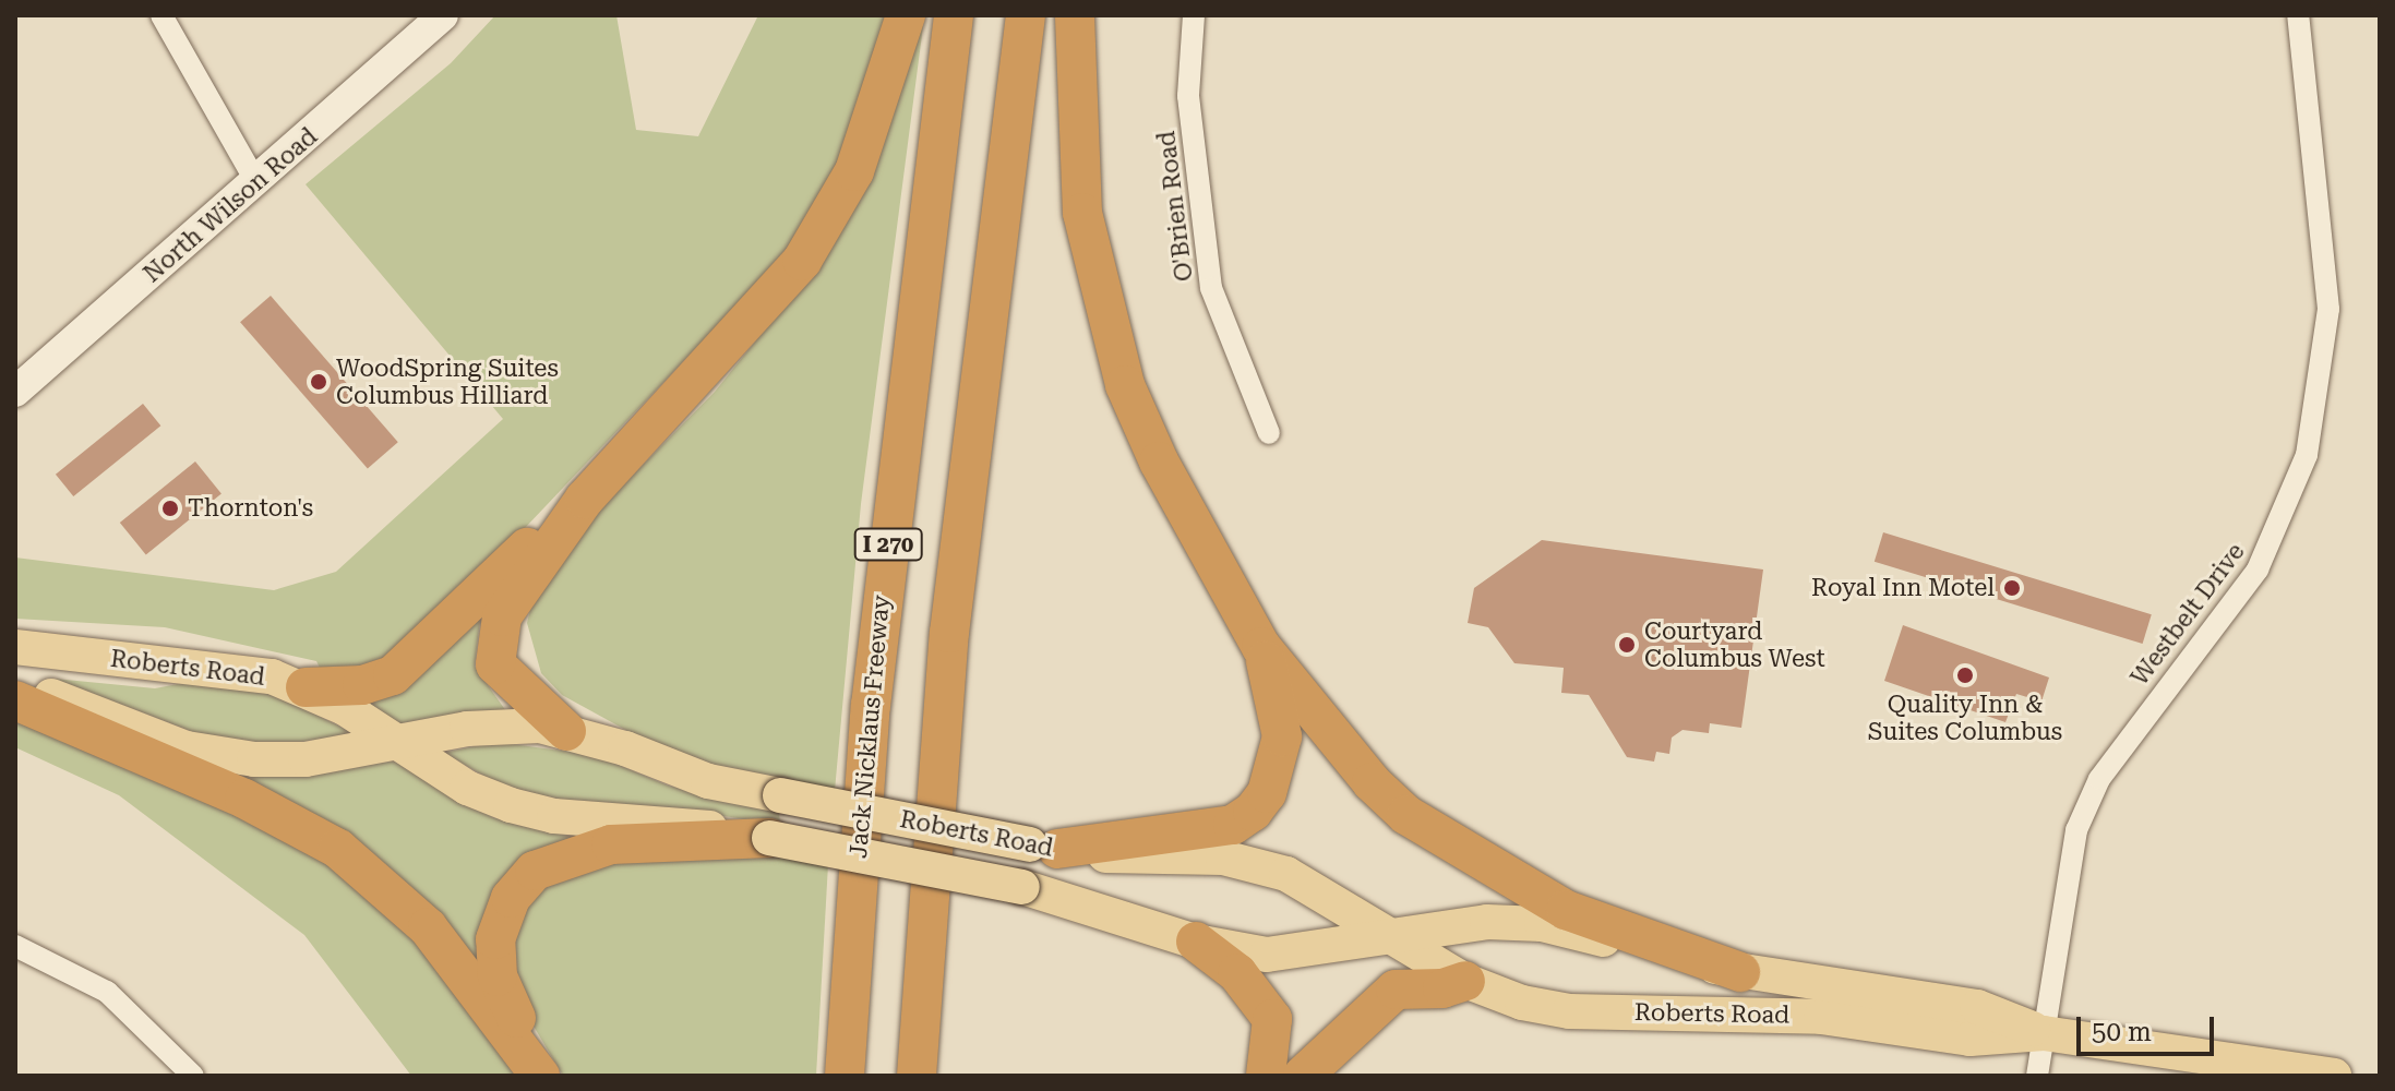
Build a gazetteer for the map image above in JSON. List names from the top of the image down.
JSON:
{
  "streets": {
    "highway": ["I 270", "Jack Nicklaus Freeway"],
    "main road": ["North Wilson Road", "Roberts Road"],
    "street": ["O'Brien Road", "Westbelt Drive"]
  },
  "crossings": [
    ["Westbelt Drive", "Roberts Road"]
  ],
  "places": [
    "WoodSpring Suites Columbus Hilliard",
    "Thornton's",
    "Royal Inn Motel",
    "Courtyard Columbus West",
    "Quality Inn & Suites Columbus"
  ],
  "scale_bar": "50 m"
}
